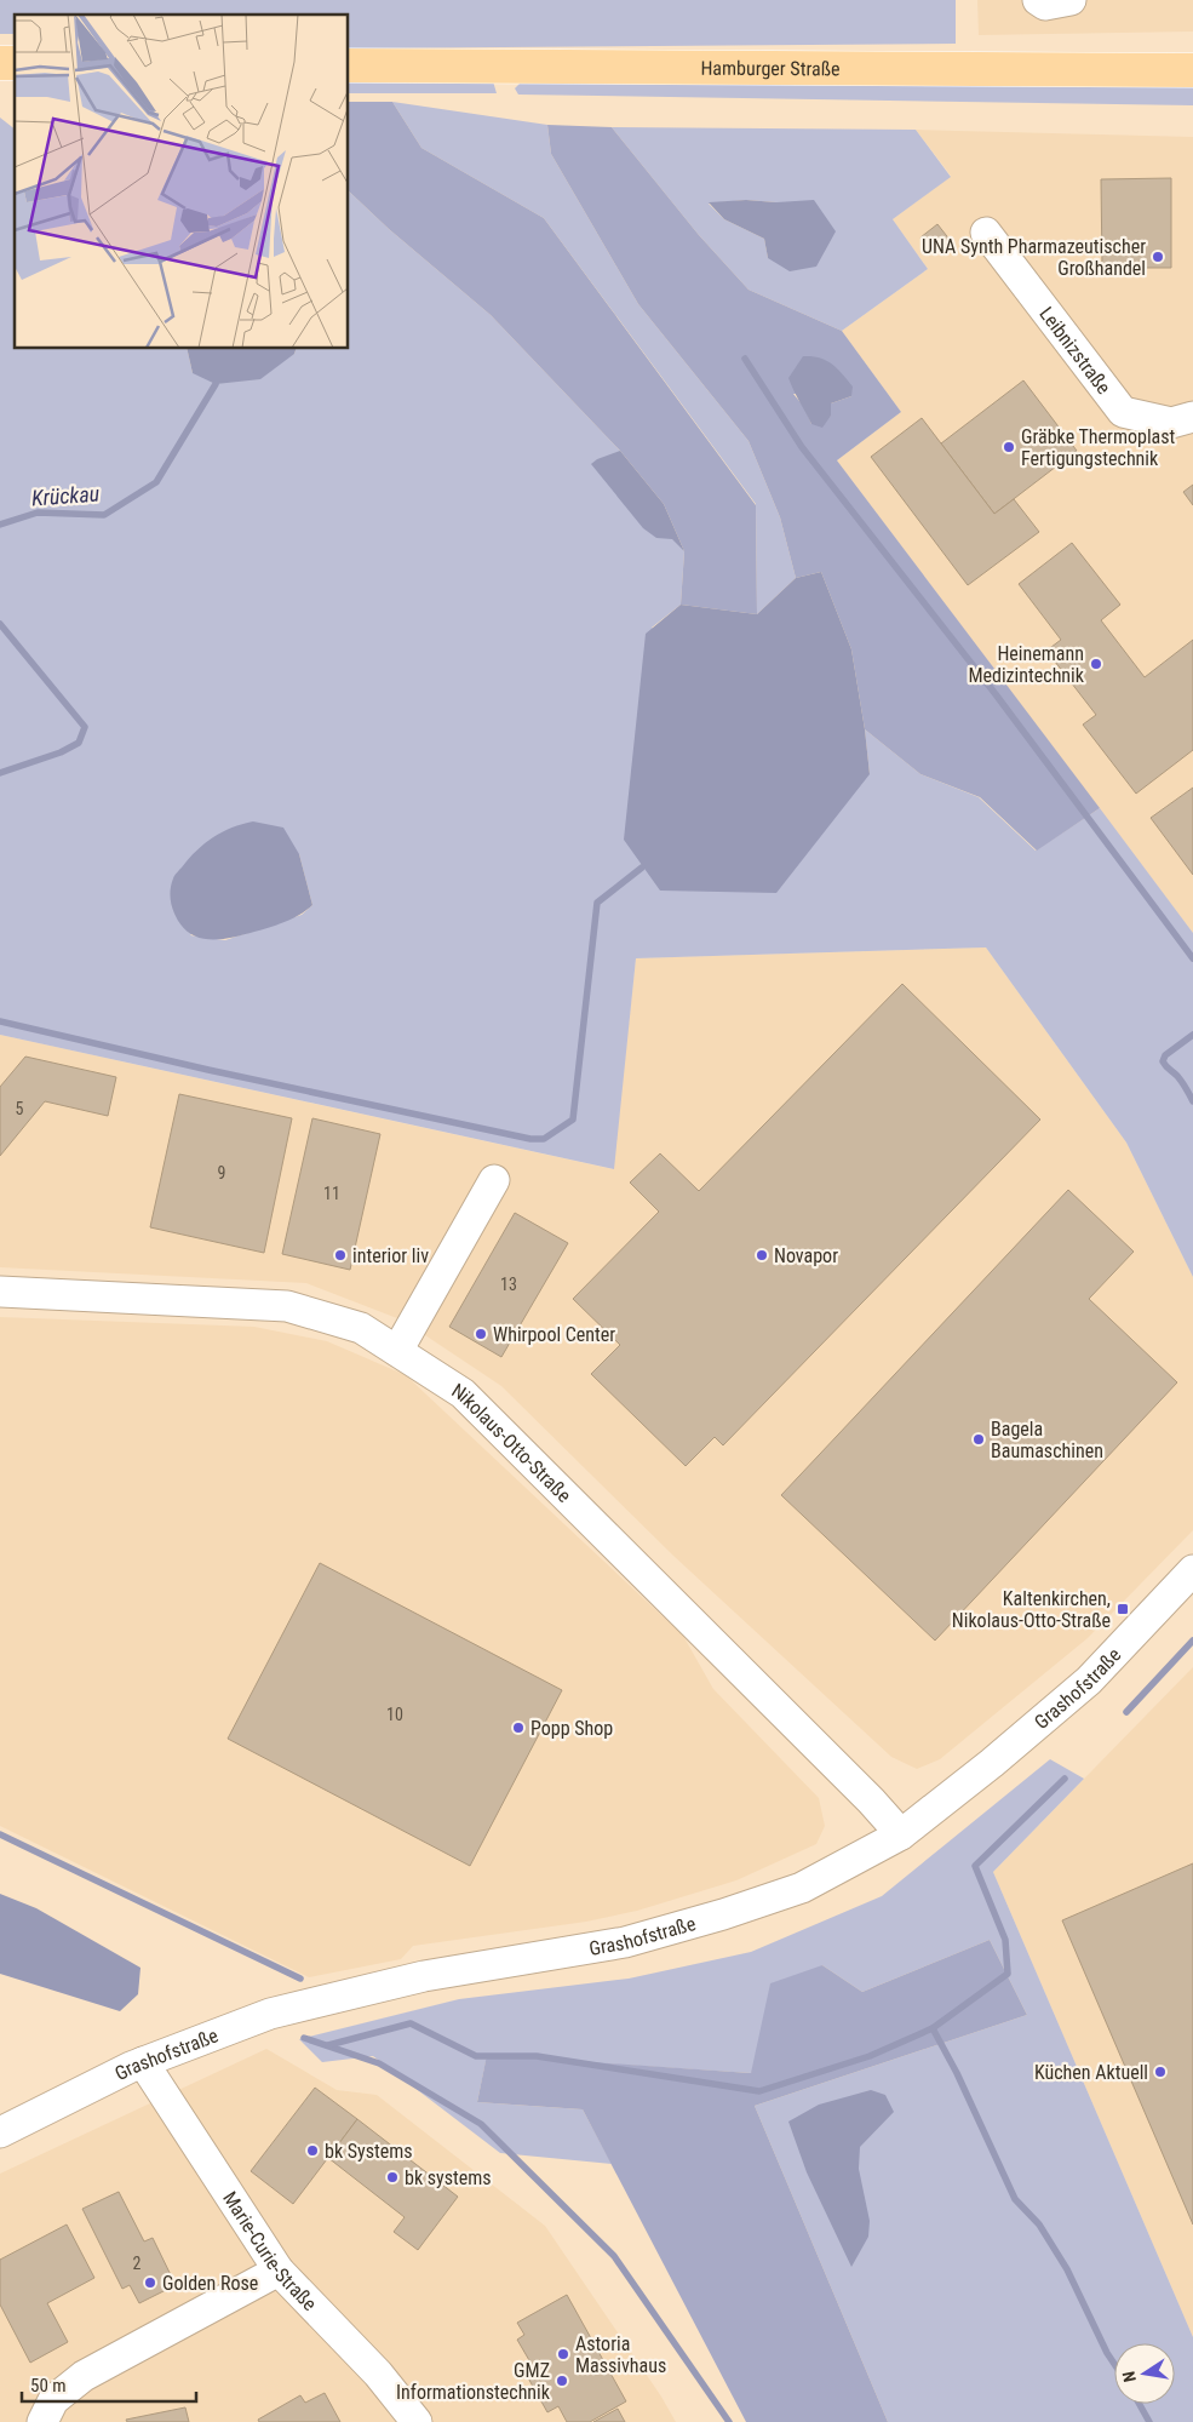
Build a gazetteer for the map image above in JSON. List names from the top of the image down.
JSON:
{
  "streets": {
    "main road": ["Hamburger Straße"],
    "street": [
      "Leibnizstraße",
      "Nikolaus-Otto-Straße",
      "Grashofstraße",
      "Marie-Curie-Straße"
    ]
  },
  "crossings": [
    ["Nikolaus-Otto-Straße", "Grashofstraße"],
    ["Grashofstraße", "Marie-Curie-Straße"]
  ],
  "water": ["Krückau"],
  "places": {
    "other": [
      "UNA Synth Pharmazeutischer Großhandel",
      "Gräbke Thermoplast Fertigungstechnik",
      "Heinemann Medizintechnik",
      "interior liv",
      "Novapor",
      "Whirpool Center",
      "Bagela Baumaschinen",
      "Popp Shop",
      "Küchen Aktuell",
      "bk Systems",
      "bk systems",
      "Golden Rose",
      "Astoria Massivhaus",
      "GMZ Informationstechnik"
    ],
    "transit": ["Kaltenkirchen, Nikolaus-Otto-Straße"]
  },
  "house_numbers": [
    "5",
    "9",
    "11",
    "13",
    "10",
    "2"
  ],
  "scale_bar": "50 m",
  "north": "left"
}
